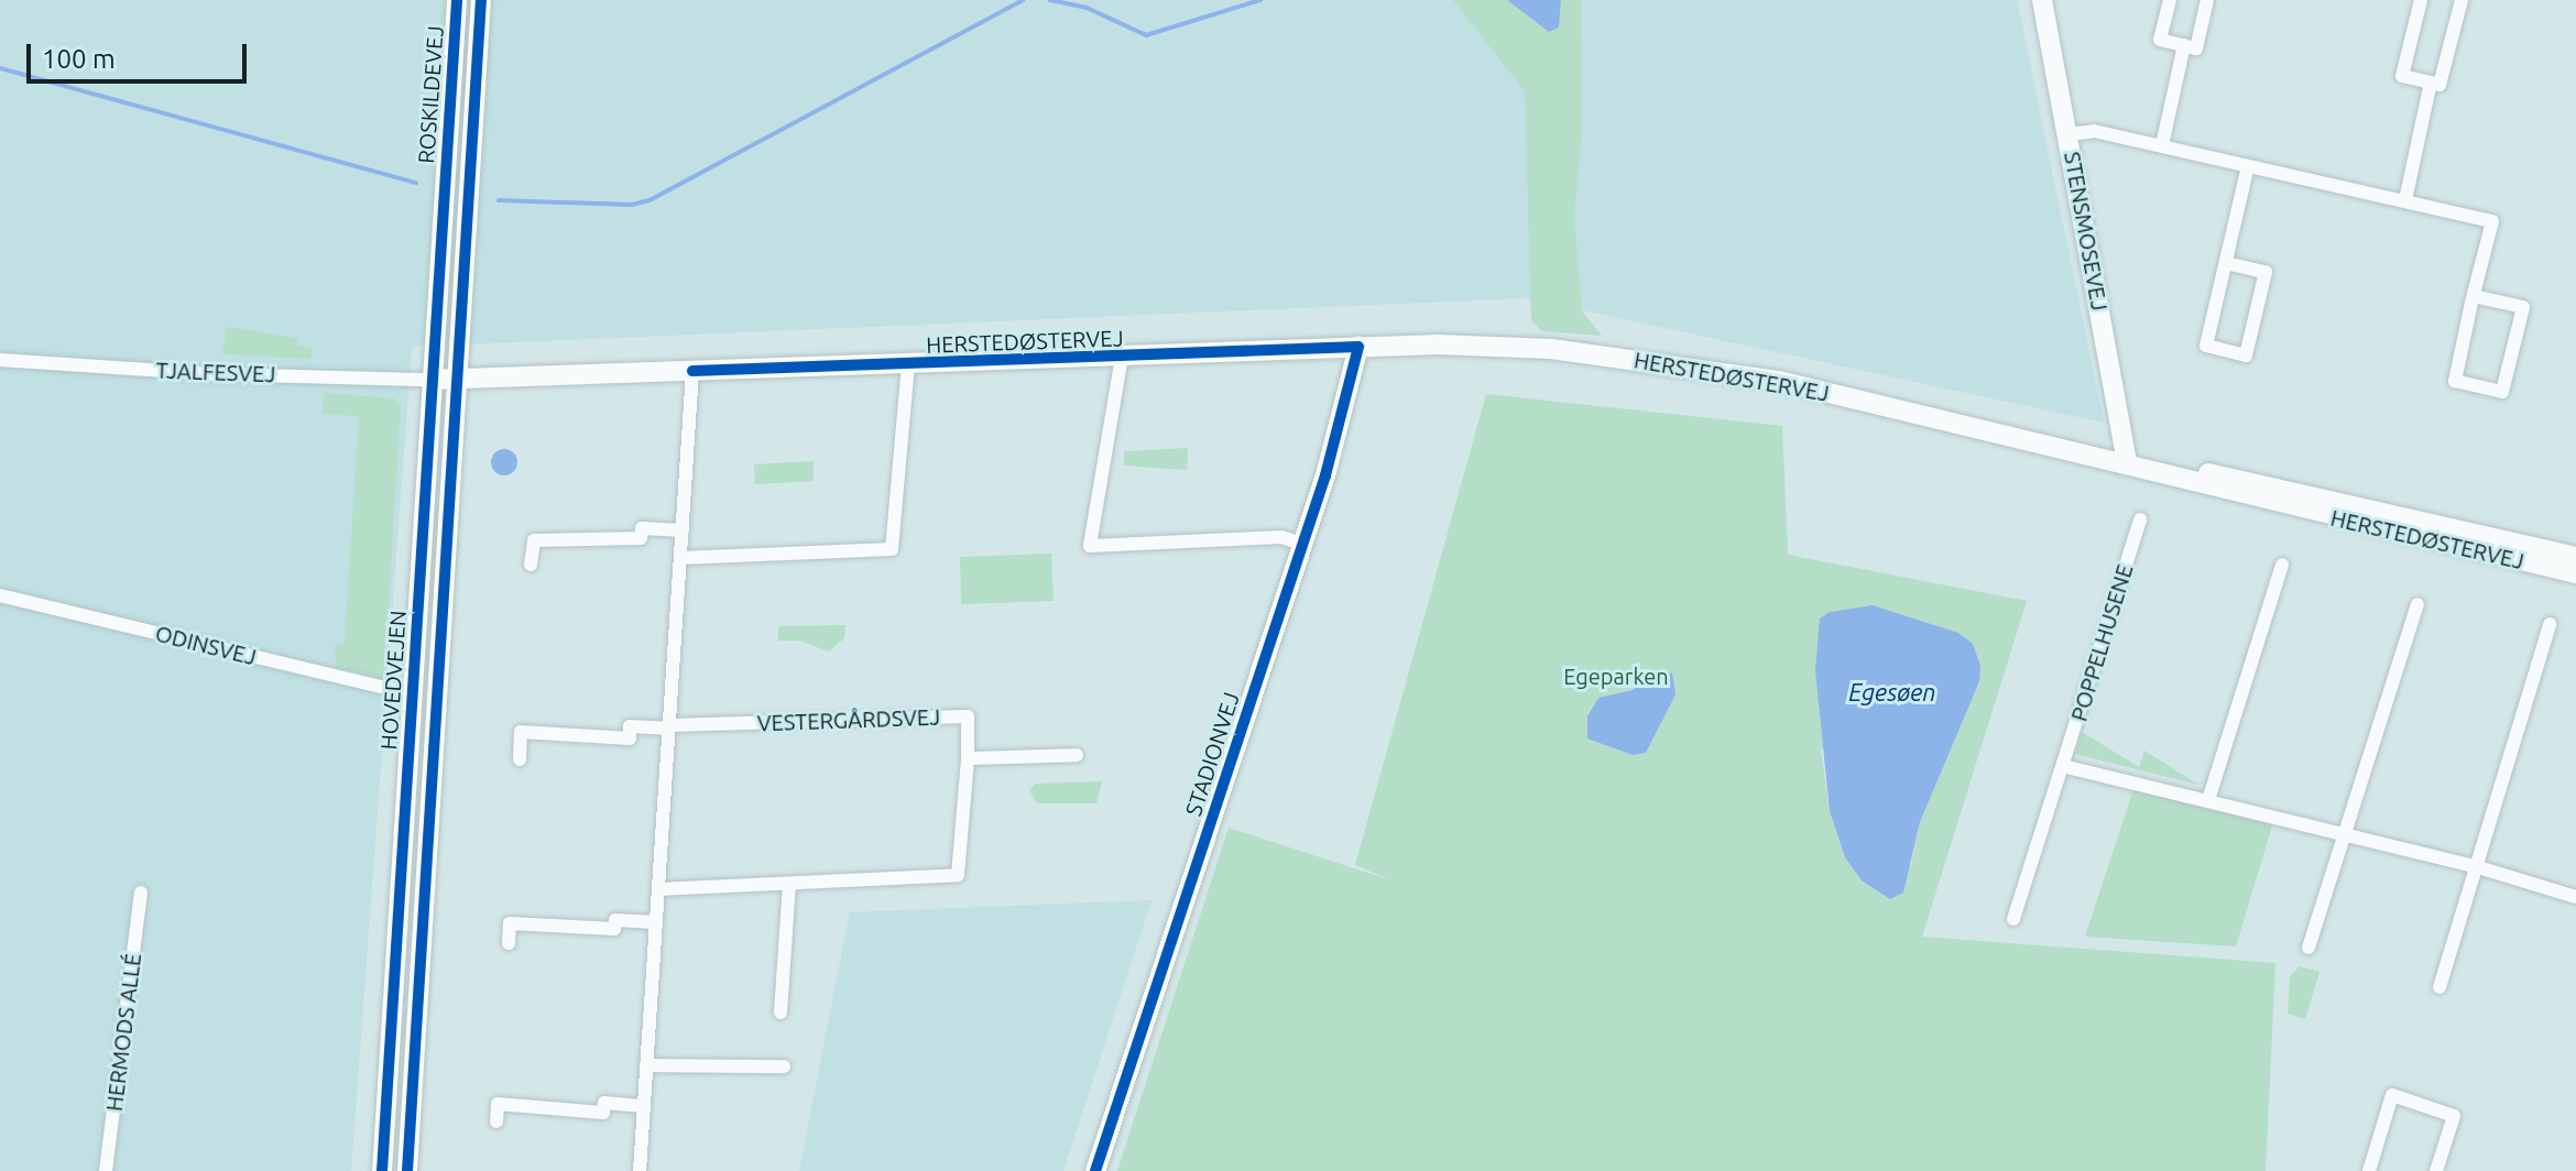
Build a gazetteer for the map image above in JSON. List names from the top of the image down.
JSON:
{
  "streets": {
    "street": [
      "ROSKILDEVEJ",
      "STENSMOSEVEJ",
      "HERSTEDØSTERVEJ",
      "TJALFESVEJ",
      "POPPELHUSENE",
      "ODINSVEJ",
      "HOVEDVEJEN",
      "VESTERGÅRDSVEJ",
      "STADIONVEJ",
      "HERMODS ALLÉ"
    ]
  },
  "crossings": [
    ["ROSKILDEVEJ", "HOVEDVEJEN"],
    ["STENSMOSEVEJ", "HERSTEDØSTERVEJ"],
    ["HERSTEDØSTERVEJ", "TJALFESVEJ"],
    ["HERSTEDØSTERVEJ", "HOVEDVEJEN"],
    ["HERSTEDØSTERVEJ", "STADIONVEJ"],
    ["TJALFESVEJ", "HOVEDVEJEN"],
    ["ODINSVEJ", "HOVEDVEJEN"]
  ],
  "water": ["Egesøen"],
  "parks": ["Egeparken"],
  "scale_bar": "100 m"
}
